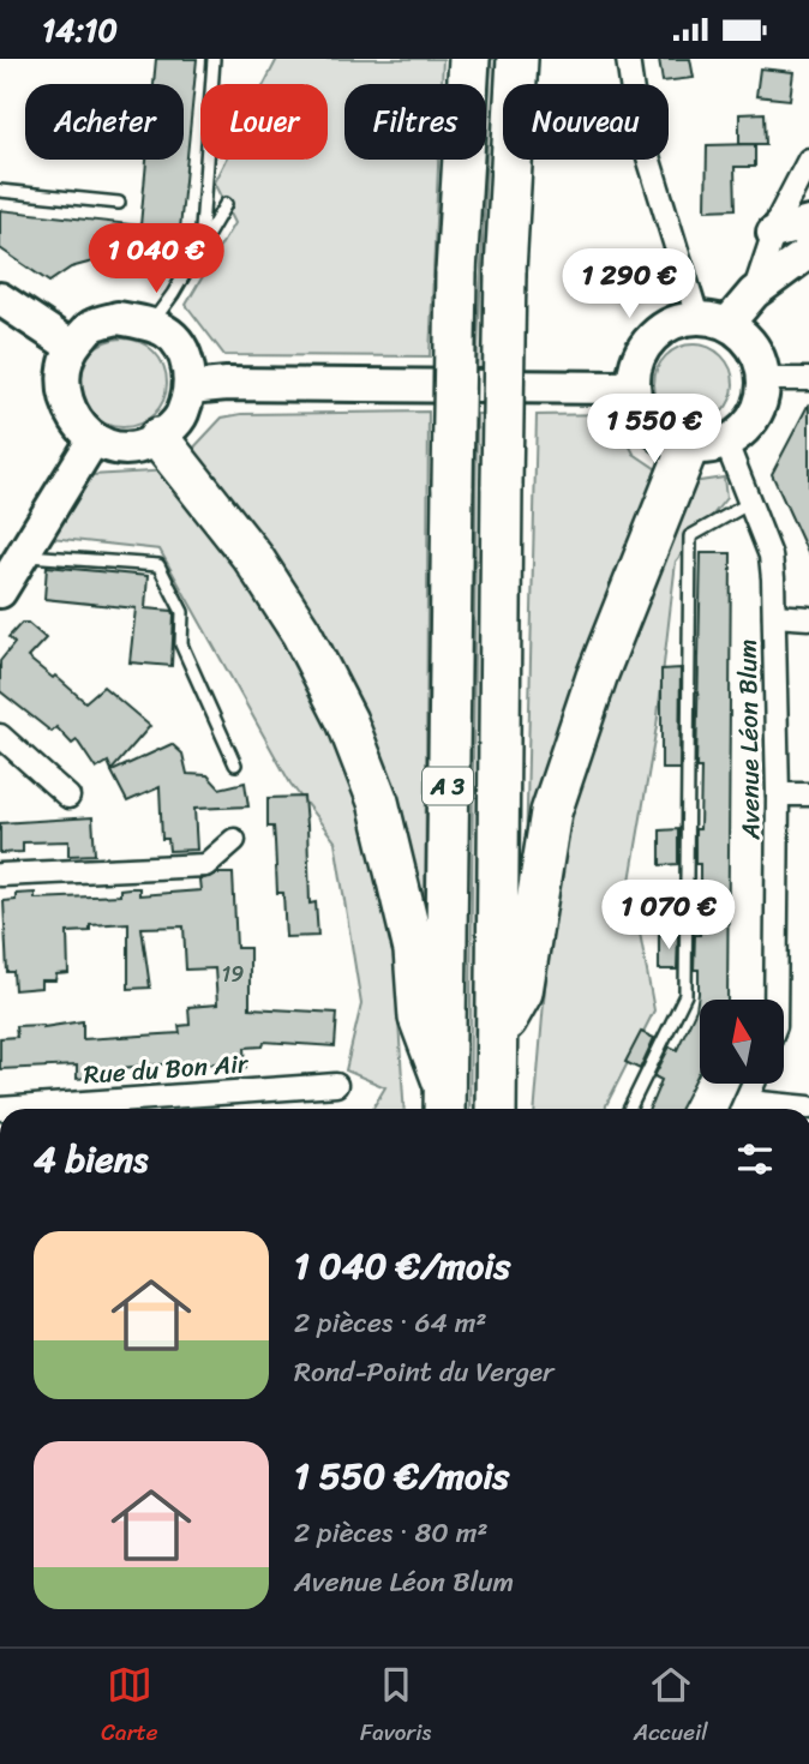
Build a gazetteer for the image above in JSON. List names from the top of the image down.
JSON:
{
  "streets": {
    "highway": ["A 3"],
    "street": ["Avenue Léon Blum", "Rue du Bon Air"]
  },
  "house_numbers": ["19"],
  "north": "top",
  "page": {
    "status": "14:10",
    "chip": [
      "Acheter",
      "Louer",
      "Filtres",
      "Nouveau"
    ],
    "price": [
      "1 040 €",
      "1 290 €",
      "1 550 €",
      "1 070 €"
    ],
    "heading": "4 biens",
    "list": [
      {
        "name": "1 040 €/mois",
        "note": "2 pièces · 64 m² · Rond-Point du Verger"
      },
      {
        "name": "1 550 €/mois",
        "note": "2 pièces · 80 m² · Avenue Léon Blum"
      }
    ],
    "tabs": ["Carte", "Favoris", "Accueil"]
  }
}
